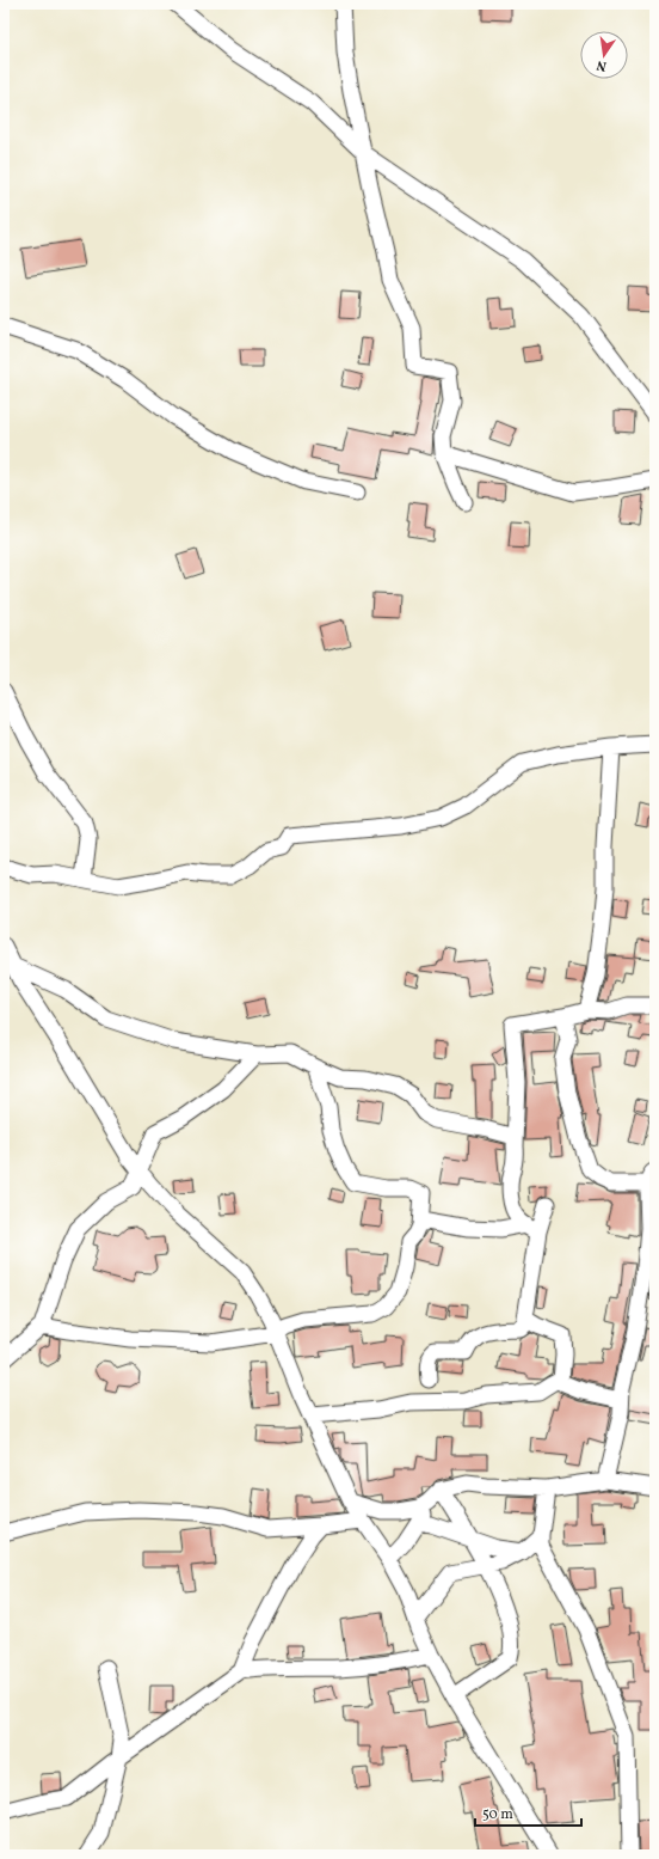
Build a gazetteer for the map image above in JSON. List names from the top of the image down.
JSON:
{
  "scale_bar": "50 m",
  "north": "bottom"
}
